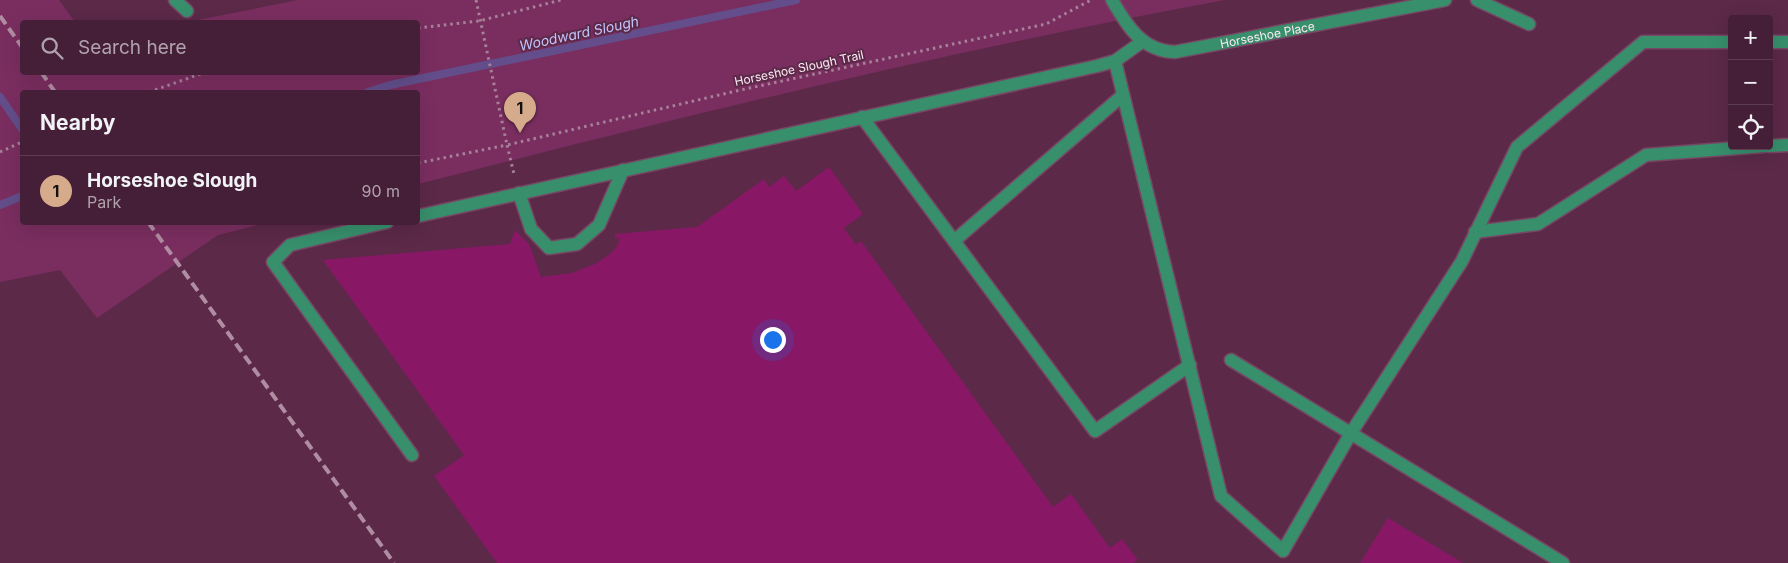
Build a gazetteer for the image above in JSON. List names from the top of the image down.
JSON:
{
  "streets": {
    "street": ["Horseshoe Place"],
    "path": ["Horseshoe Slough Trail"]
  },
  "water": ["Woodward Slough"],
  "page": {
    "map_buttons": ["+", "−"],
    "search": "Search here",
    "heading": "Nearby",
    "pins": "1",
    "list": [
      {
        "mark": "1",
        "name": "Horseshoe Slough",
        "note": "Park",
        "value": "90 m"
      }
    ]
  }
}
